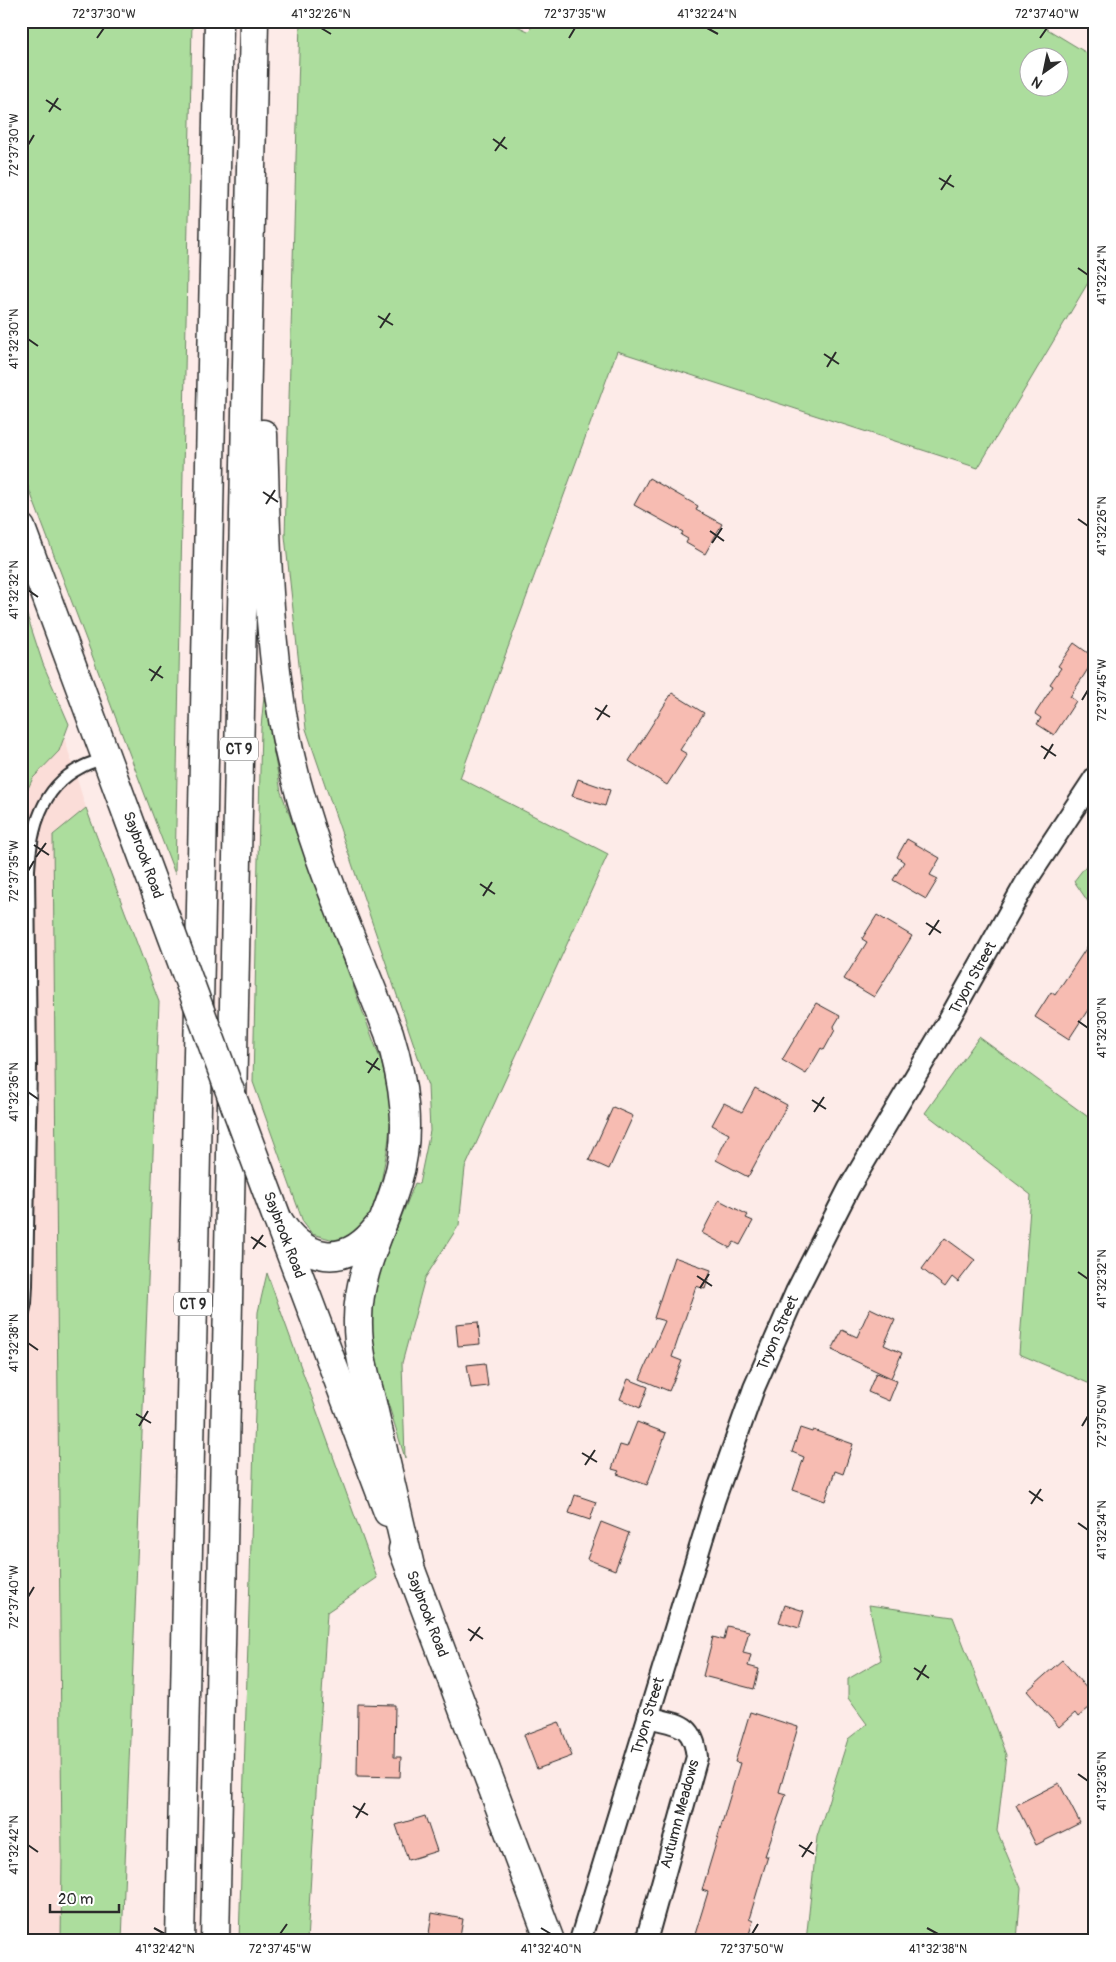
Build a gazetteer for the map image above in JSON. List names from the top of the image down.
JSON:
{
  "streets": {
    "main road": ["CT 9", "Saybrook Road"],
    "street": ["Tryon Street", "Autumn Meadows"]
  },
  "crossings": [
    ["Tryon Street", "Autumn Meadows"]
  ],
  "scale_bar": "20 m",
  "north": "bottom left",
  "coordinates": [
    "72°37'30\"W",
    "41°32'26\"N",
    "72°37'35\"W",
    "41°32'24\"N",
    "72°37'40\"W",
    "41°32'30\"N",
    "41°32'32\"N",
    "72°37'45\"W",
    "41°32'36\"N",
    "41°32'38\"N",
    "72°37'50\"W",
    "41°32'34\"N",
    "41°32'42\"N",
    "41°32'40\"N"
  ]
}
